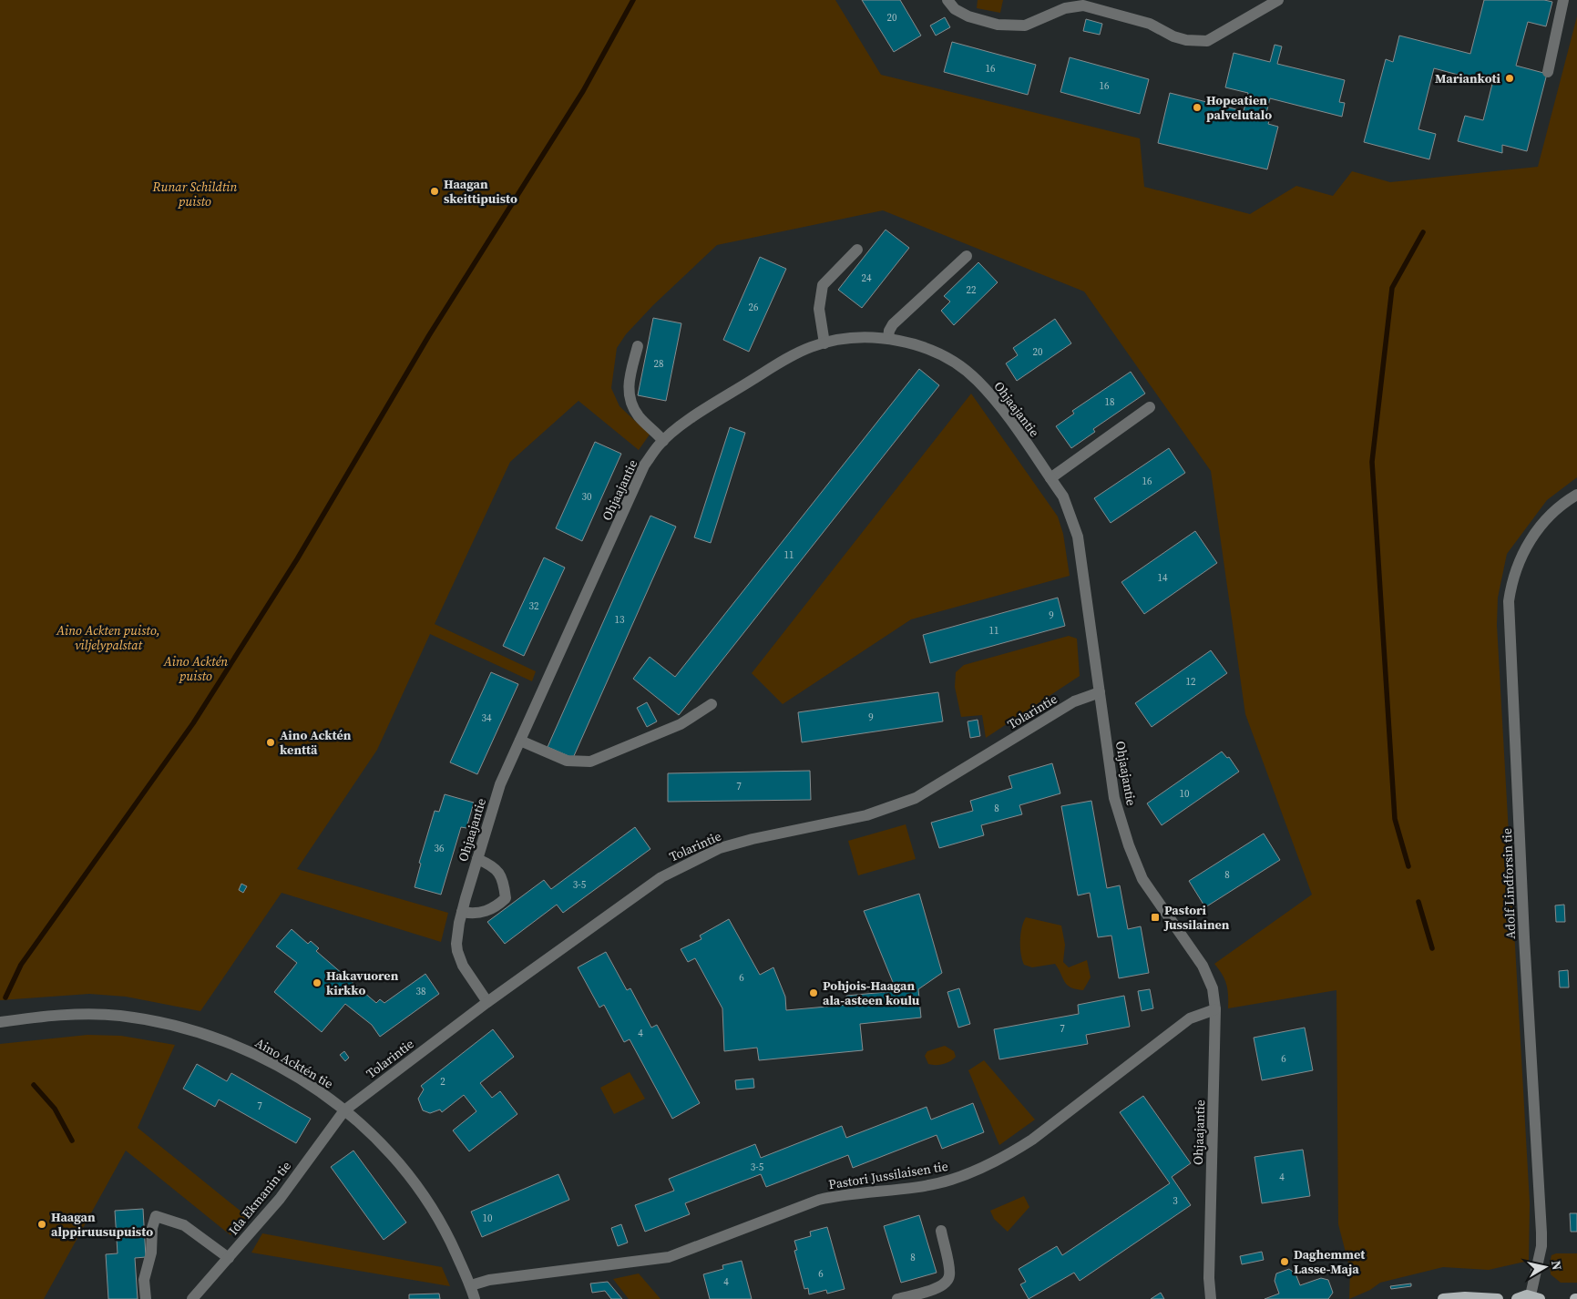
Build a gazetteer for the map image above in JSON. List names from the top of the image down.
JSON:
{
  "streets": {
    "street": [
      "Ohjaajantie",
      "Tolarintie",
      "Adolf Lindforsin tie",
      "Aino Acktén tie",
      "Pastori Jussilaisen tie",
      "Ida Ekmanin tie"
    ]
  },
  "crossings": [
    ["Ohjaajantie", "Tolarintie"],
    ["Ohjaajantie", "Pastori Jussilaisen tie"],
    ["Tolarintie", "Aino Acktén tie"],
    ["Tolarintie", "Ida Ekmanin tie"],
    ["Aino Acktén tie", "Pastori Jussilaisen tie"],
    ["Aino Acktén tie", "Ida Ekmanin tie"]
  ],
  "parks": ["Runar Schildtin puisto", "Aino Ackten puisto, viljelypalstat", "Aino Acktén puisto"],
  "places": {
    "other": [
      "Mariankoti",
      "Hopeatien palvelutalo",
      "Haagan skeittipuisto",
      "Aino Acktén kenttä",
      "Hakavuoren kirkko",
      "Pohjois-Haagan ala-asteen koulu",
      "Haagan alppiruusupuisto",
      "Daghemmet Lasse-Maja"
    ],
    "transit": ["Pastori Jussilainen"]
  },
  "house_numbers": [
    "20",
    "16",
    "16",
    "24",
    "22",
    "26",
    "20",
    "28",
    "18",
    "16",
    "30",
    "11",
    "14",
    "32",
    "9",
    "13",
    "11",
    "12",
    "9",
    "34",
    "7",
    "10",
    "8",
    "36",
    "8",
    "3-5",
    "6",
    "38",
    "7",
    "4",
    "6",
    "2",
    "7",
    "3-5",
    "4",
    "3",
    "10",
    "8",
    "6",
    "4"
  ],
  "north": "right"
}
